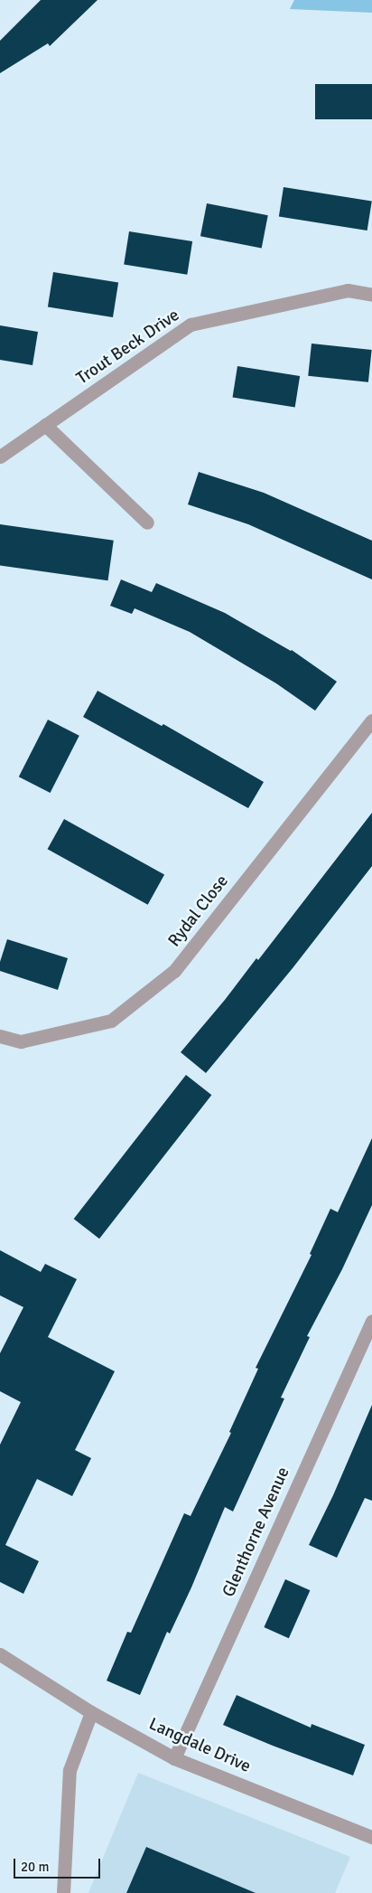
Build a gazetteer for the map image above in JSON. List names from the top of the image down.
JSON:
{
  "streets": {
    "street": [
      "Trout Beck Drive",
      "Rydal Close",
      "Glenthorne Avenue",
      "Langdale Drive"
    ]
  },
  "crossings": [
    ["Glenthorne Avenue", "Langdale Drive"]
  ],
  "scale_bar": "20 m"
}
